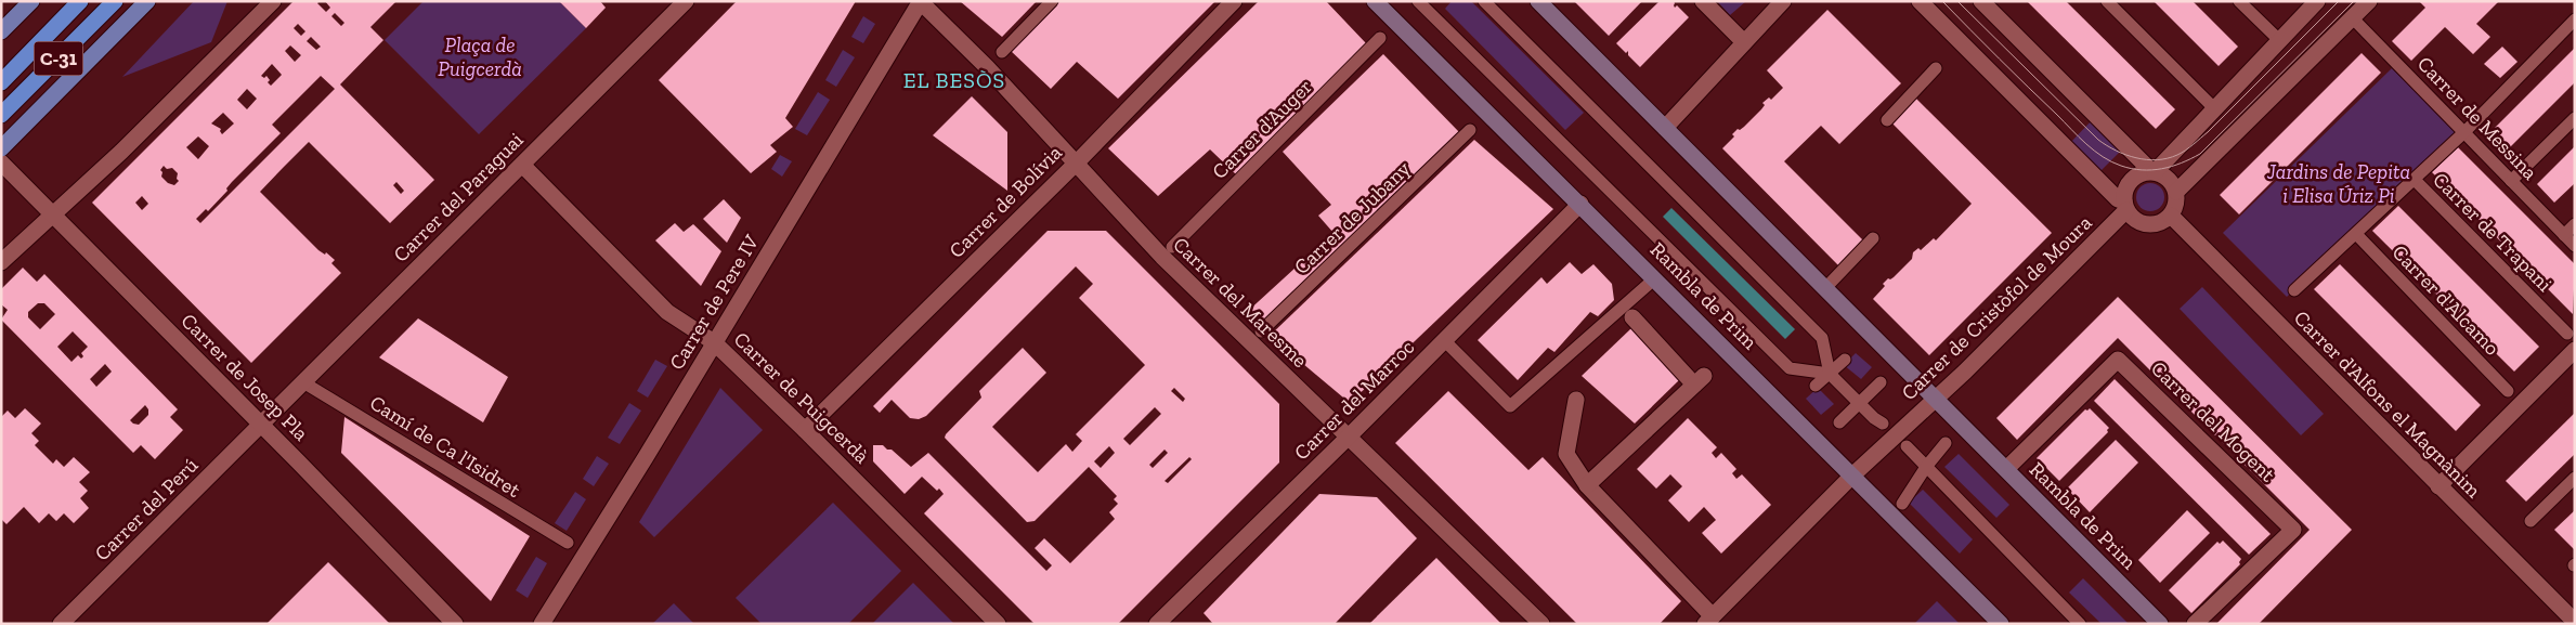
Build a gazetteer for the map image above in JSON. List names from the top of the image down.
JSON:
{
  "streets": {
    "highway": ["C-31"],
    "main road": ["Rambla de Prim"],
    "street": [
      "Carrer de Messina",
      "Carrer d'Auger",
      "Carrer del Paraguai",
      "Carrer de Bolívia",
      "Carrer de Jubany",
      "Carrer de Trapani",
      "Carrer d'Alcamo",
      "Carrer de Pere IV",
      "Carrer del Maresme",
      "Carrer de Cristòfol de Moura",
      "Carrer de Josep Pla",
      "Carrer de Puigcerdà",
      "Carrer del Marroc",
      "Carrer d'Alfons el Magnànim",
      "Carrer del Mogent",
      "Camí de Ca l'Isidret",
      "Carrer del Perú"
    ]
  },
  "crossings": [
    ["Carrer del Paraguai", "Carrer de Josep Pla"],
    ["Carrer del Paraguai", "Carrer de Puigcerdà"],
    ["Carrer del Paraguai", "Camí de Ca l'Isidret"],
    ["Carrer del Paraguai", "Carrer del Perú"],
    ["Carrer de Bolívia", "Carrer del Maresme"],
    ["Carrer de Bolívia", "Carrer de Puigcerdà"],
    ["Rambla de Prim", "Carrer de Cristòfol de Moura"],
    ["Rambla de Prim", "Carrer del Marroc"],
    ["Rambla de Prim", "Carrer del Mogent"],
    ["Carrer de Pere IV", "Carrer del Maresme"],
    ["Carrer de Pere IV", "Carrer de Puigcerdà"],
    ["Carrer del Maresme", "Carrer del Marroc"],
    ["Carrer de Cristòfol de Moura", "Carrer d'Alfons el Magnànim"],
    ["Carrer de Josep Pla", "Carrer del Perú"]
  ],
  "districts": ["EL BESÒS"],
  "parks": ["Plaça de Puigcerdà", "Jardins de Pepita i Elisa Úriz Pi"]
}
